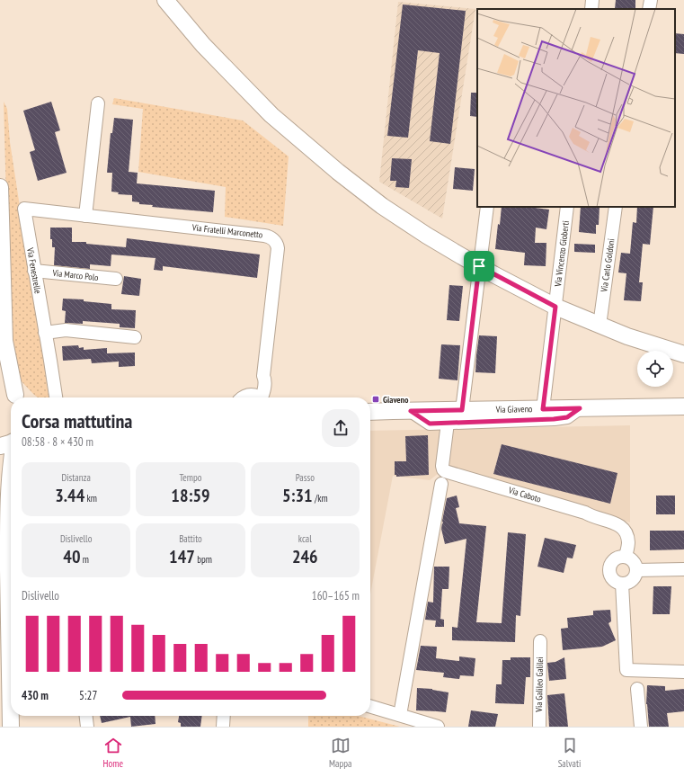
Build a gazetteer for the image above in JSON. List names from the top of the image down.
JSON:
{
  "streets": {
    "main road": ["Via Giaveno"],
    "street": [
      "Via Fratelli Marconetto",
      "Via Vincenzo Gioberti",
      "Via Carlo Goldoni",
      "Via Fenestrelle",
      "Via Marco Polo",
      "Via Caboto",
      "Via Galileo Galilei"
    ]
  },
  "crossings": [
    ["Via Fratelli Marconetto", "Via Fenestrelle"],
    ["Via Vincenzo Gioberti", "Via Giaveno"],
    ["Via Fenestrelle", "Via Marco Polo"]
  ],
  "places": {
    "transit": ["Giaveno"]
  },
  "page": {
    "heading": ["Corsa mattutina", "08:58 · 8 × 430 m"],
    "stats": [
      ["Distanza", "3.44 km"],
      ["Tempo", "18:59"],
      ["Passo", "5:31 /km"],
      ["Dislivello", "40 m"],
      ["Battito", "147 bpm"],
      ["kcal", "246"]
    ],
    "chart": ["Dislivello", "160–165 m"],
    "list": [
      {
        "name": "430 m",
        "note": "5:27"
      }
    ],
    "tabs": ["Home", "Mappa", "Salvati"]
  }
}
